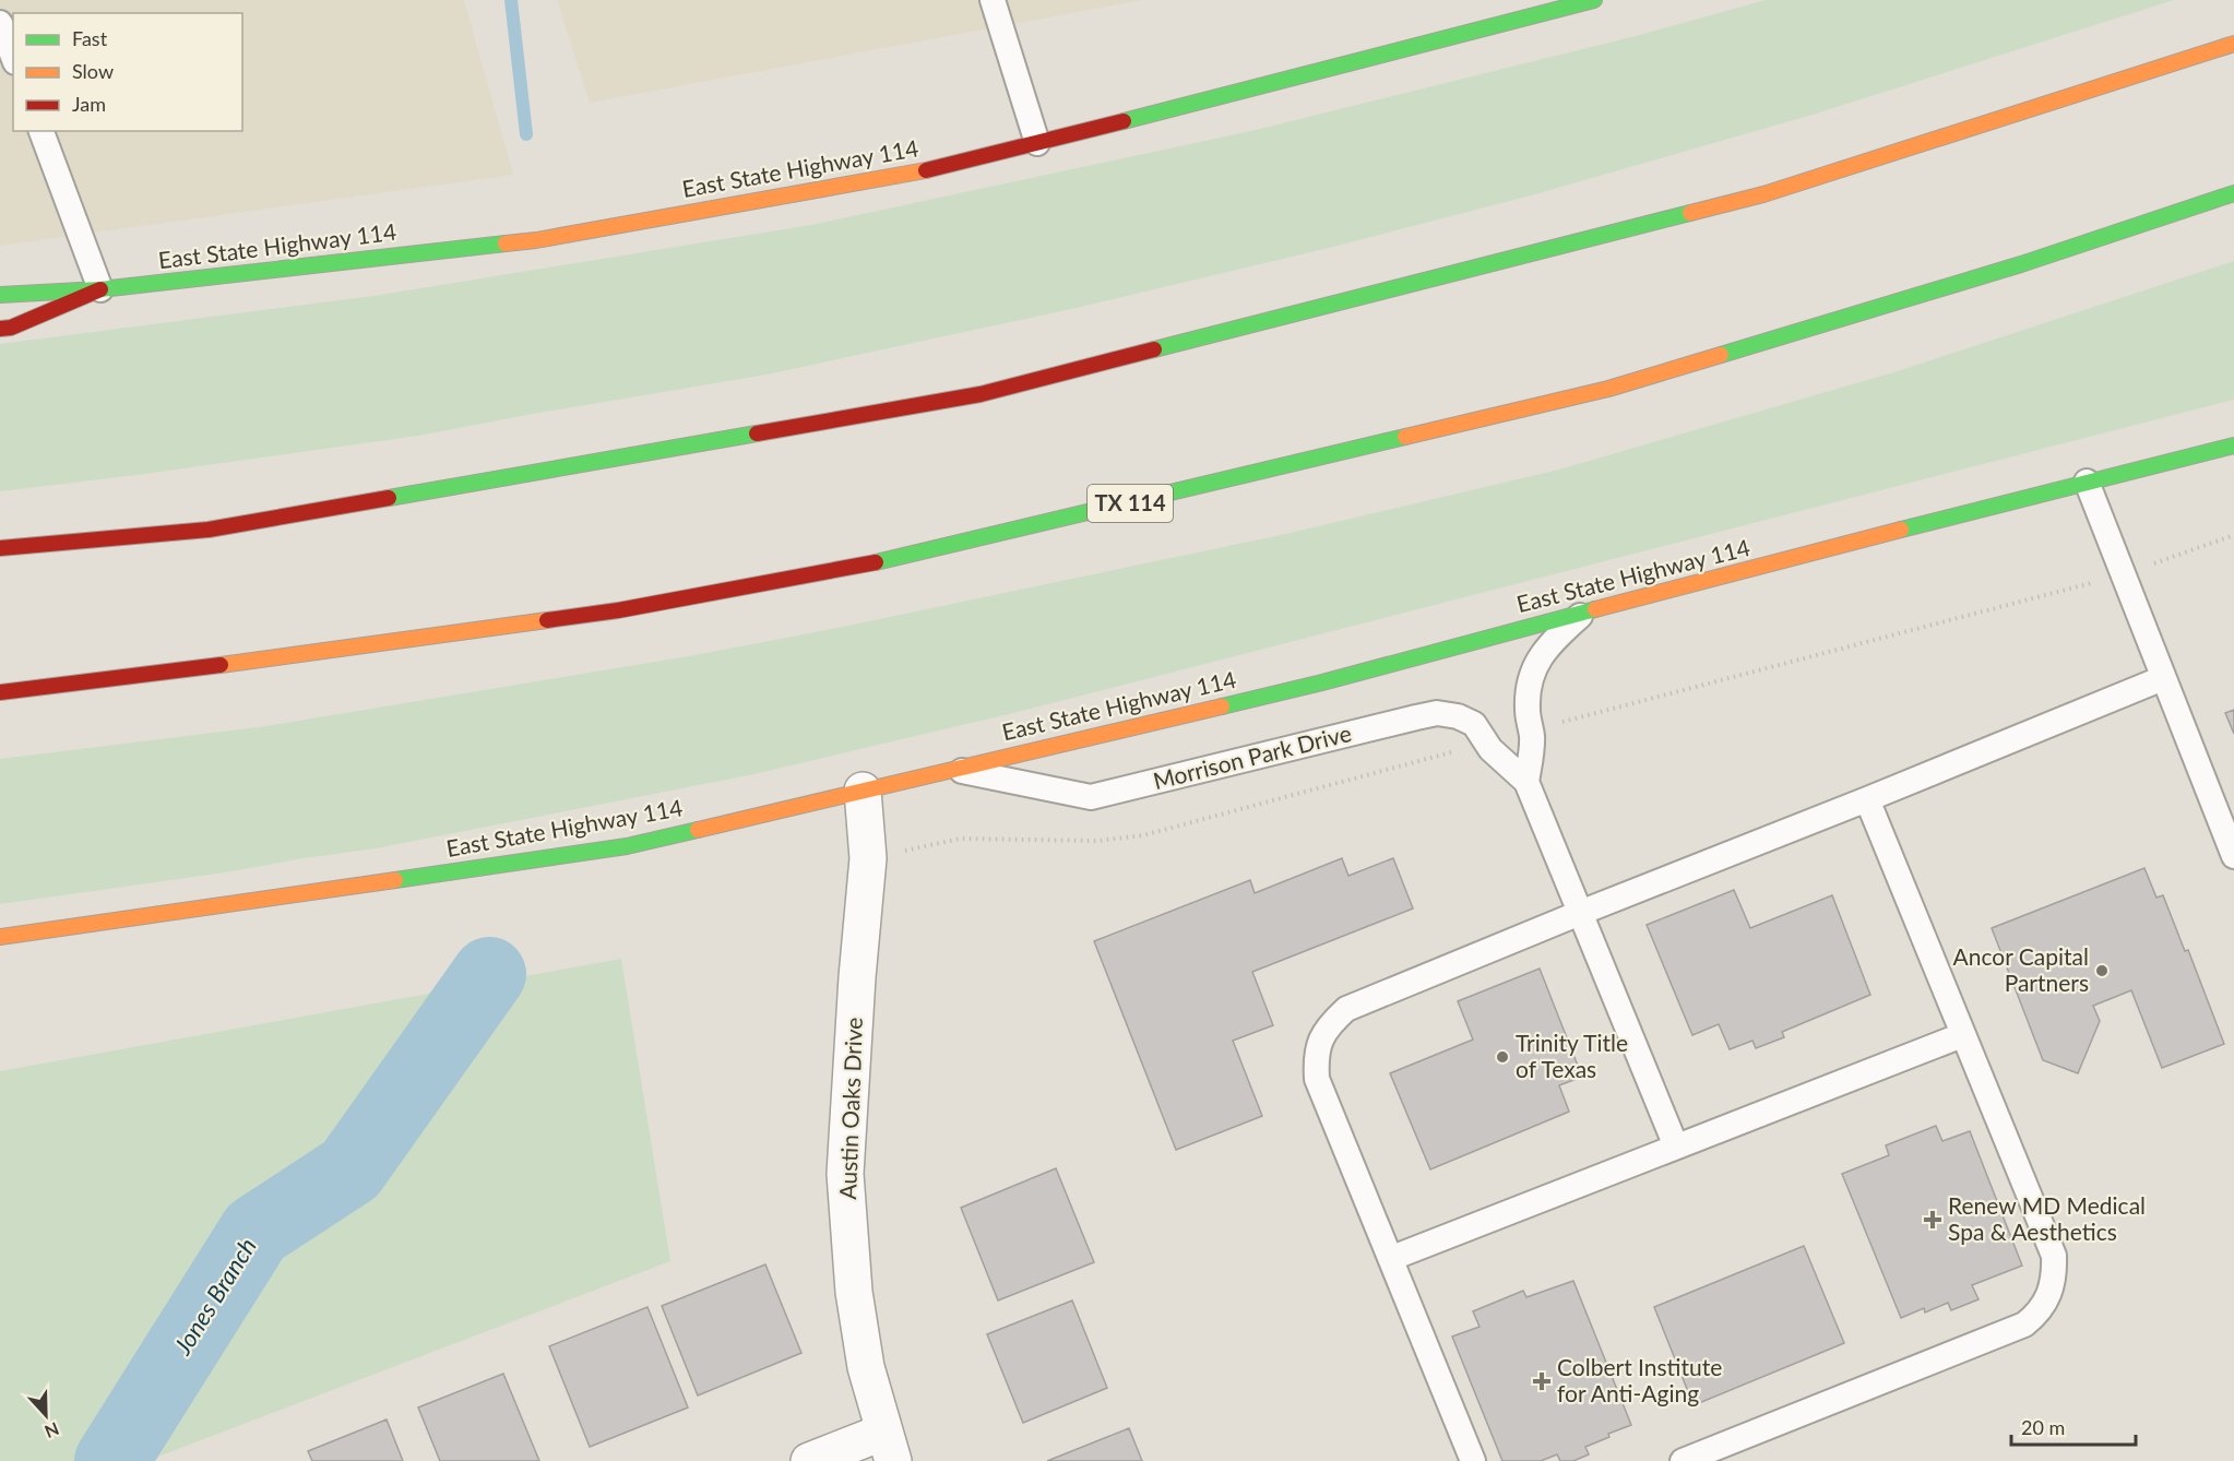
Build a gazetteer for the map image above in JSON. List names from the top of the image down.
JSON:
{
  "streets": {
    "main road": ["East State Highway 114", "TX 114"],
    "street": ["Austin Oaks Drive"],
    "lane": ["Morrison Park Drive"]
  },
  "crossings": [
    ["East State Highway 114", "Morrison Park Drive"],
    ["East State Highway 114", "Austin Oaks Drive"]
  ],
  "water": ["Jones Branch"],
  "places": {
    "other": ["Ancor Capital Partners", "Trinity Title of Texas"],
    "health": ["Renew MD Medical Spa & Aesthetics", "Colbert Institute for Anti-Aging"]
  },
  "legend": ["Fast", "Slow", "Jam"],
  "scale_bar": "20 m",
  "north": "bottom"
}
